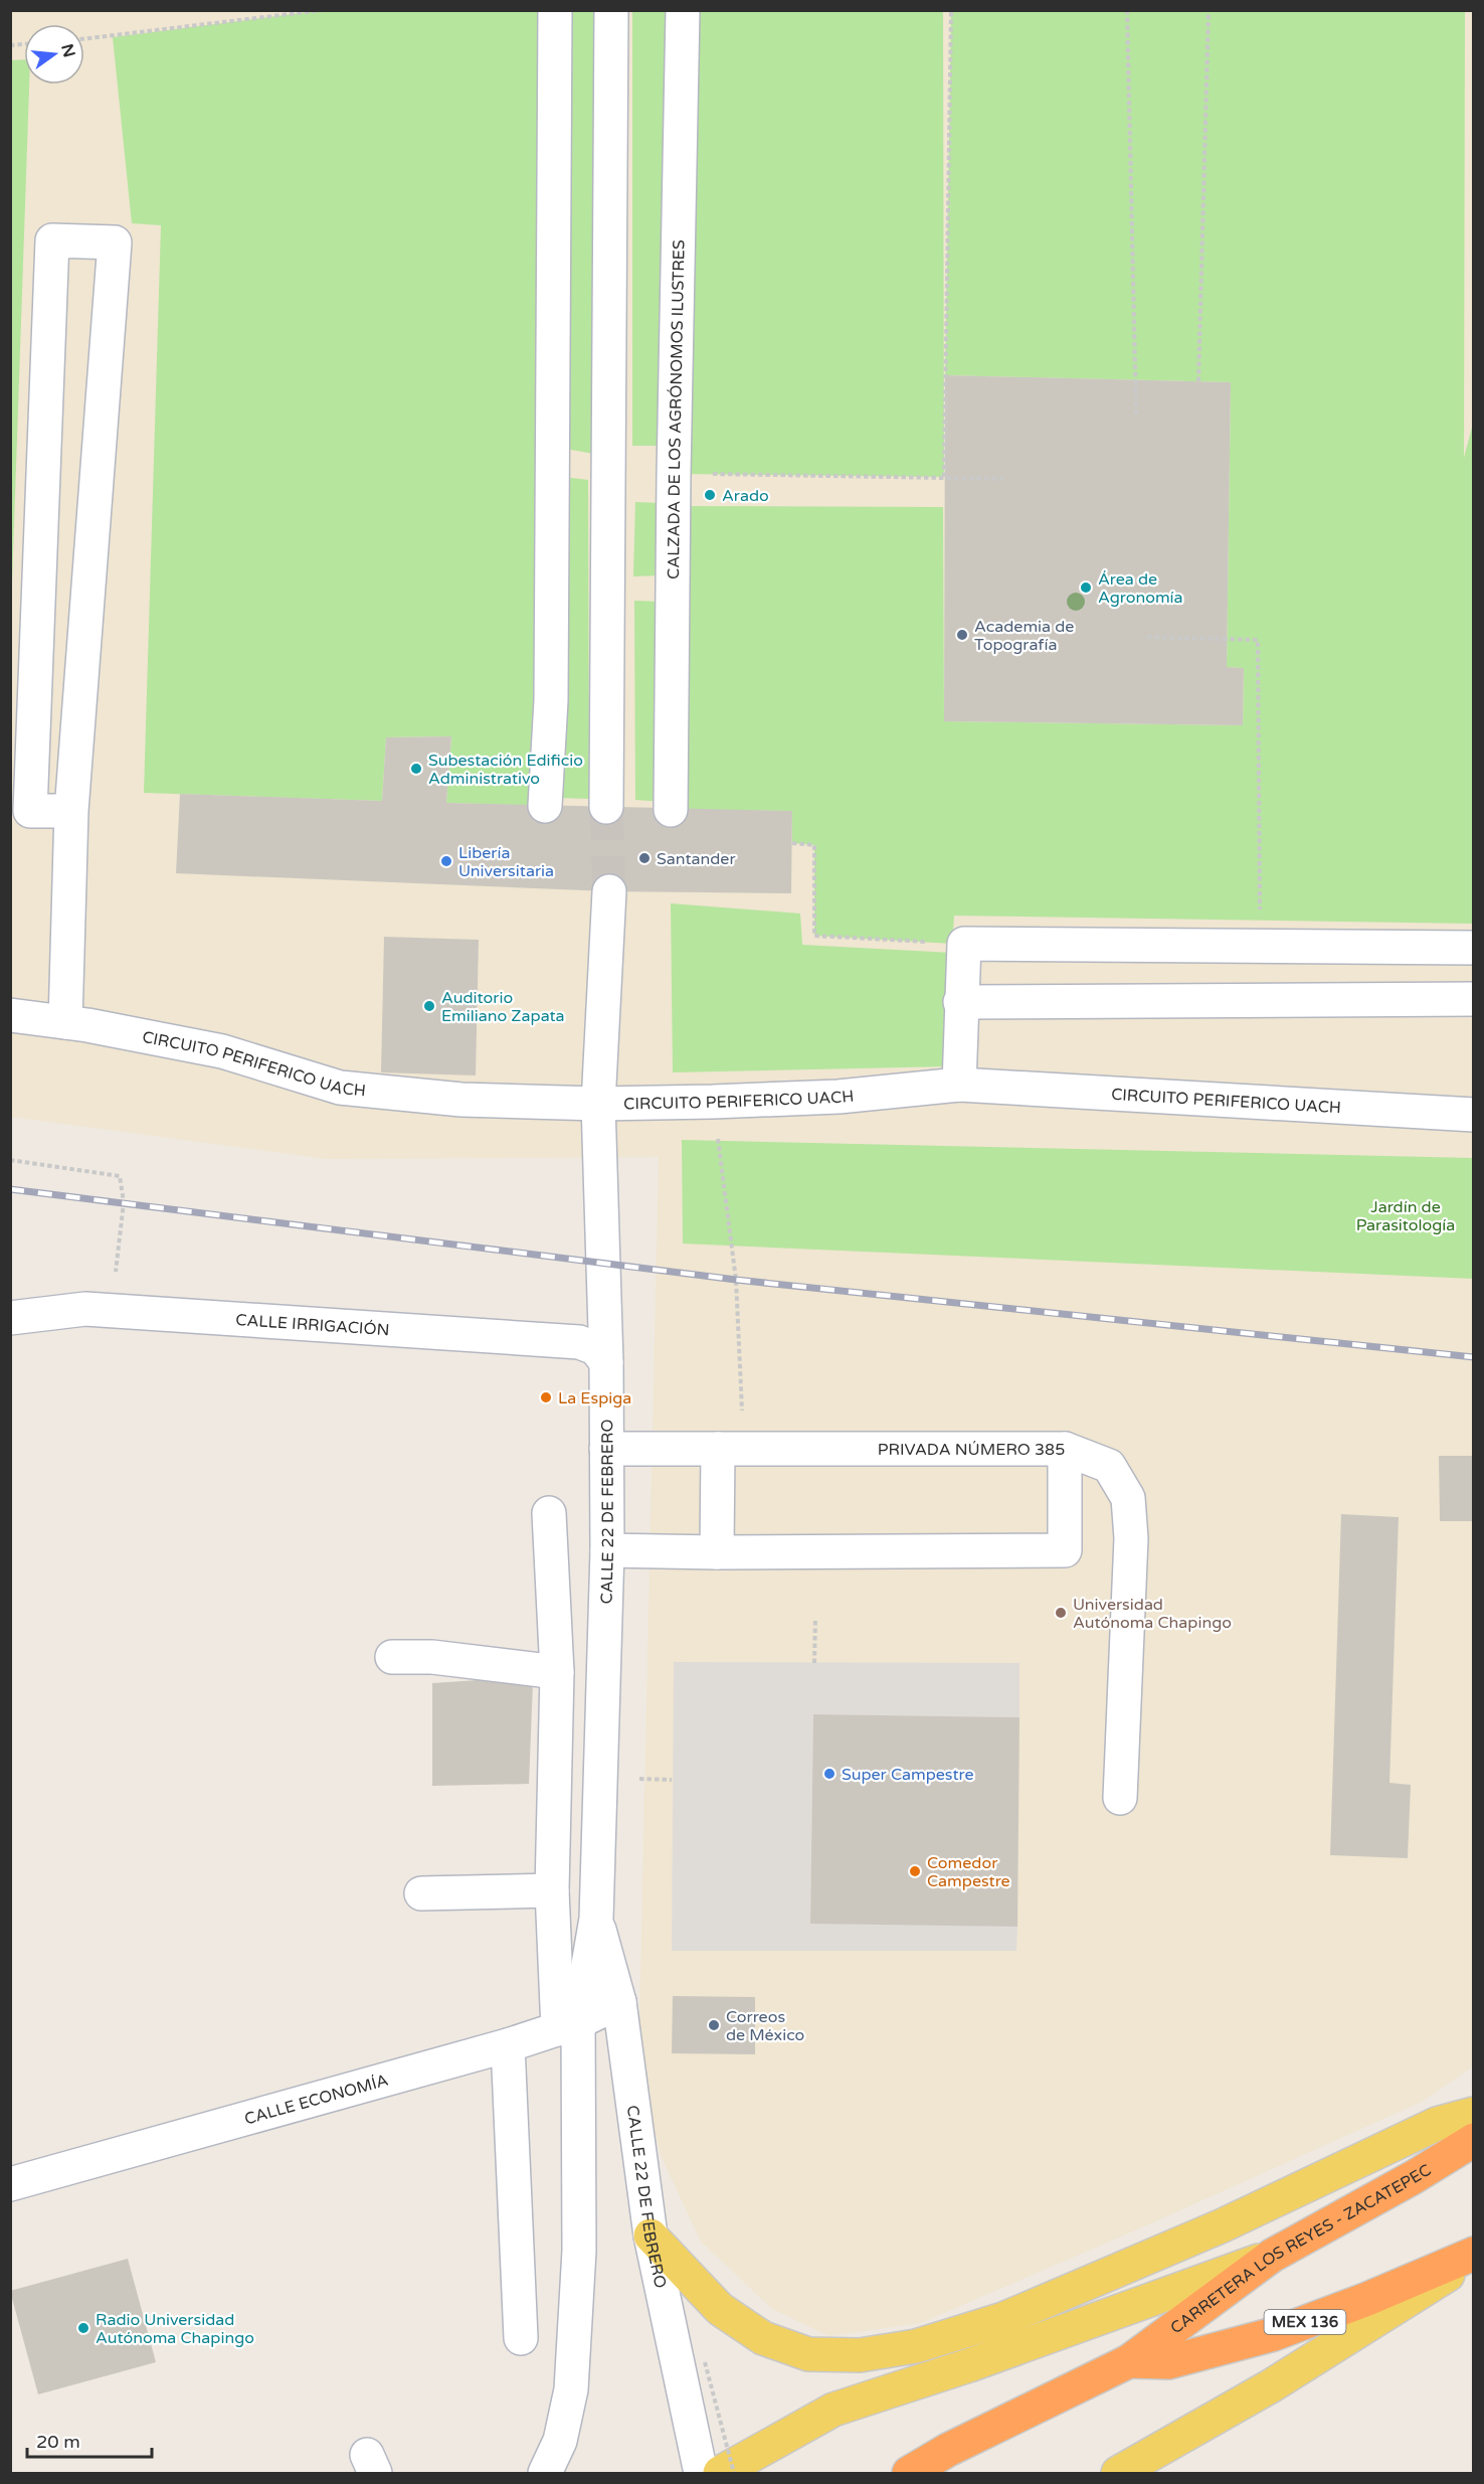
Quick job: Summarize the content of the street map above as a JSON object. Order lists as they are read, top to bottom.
{
  "streets": {
    "highway": ["CARRETERA LOS REYES - ZACATEPEC", "MEX 136"],
    "street": [
      "CALZADA DE LOS AGRÓNOMOS ILUSTRES",
      "CIRCUITO PERIFERICO UACH",
      "CALLE IRRIGACIÓN",
      "PRIVADA NÚMERO 385",
      "CALLE 22 DE FEBRERO",
      "CALLE ECONOMÍA"
    ]
  },
  "crossings": [
    ["CIRCUITO PERIFERICO UACH", "CALLE 22 DE FEBRERO"],
    ["CALLE IRRIGACIÓN", "CALLE 22 DE FEBRERO"],
    ["PRIVADA NÚMERO 385", "CALLE 22 DE FEBRERO"],
    ["CALLE 22 DE FEBRERO", "CALLE ECONOMÍA"]
  ],
  "parks": ["Jardín de Parasitología"],
  "places": [
    "Arado",
    "Área de Agronomía",
    "Academia de Topografía",
    "Subestación Edificio Administrativo",
    "Santander",
    "Libería Universitaria",
    "Auditorio Emiliano Zapata",
    "La Espiga",
    "Universidad Autónoma Chapingo",
    "Super Campestre",
    "Comedor Campestre",
    "Correos de México",
    "Radio Universidad Autónoma Chapingo"
  ],
  "scale_bar": "20 m",
  "north": "right"
}
